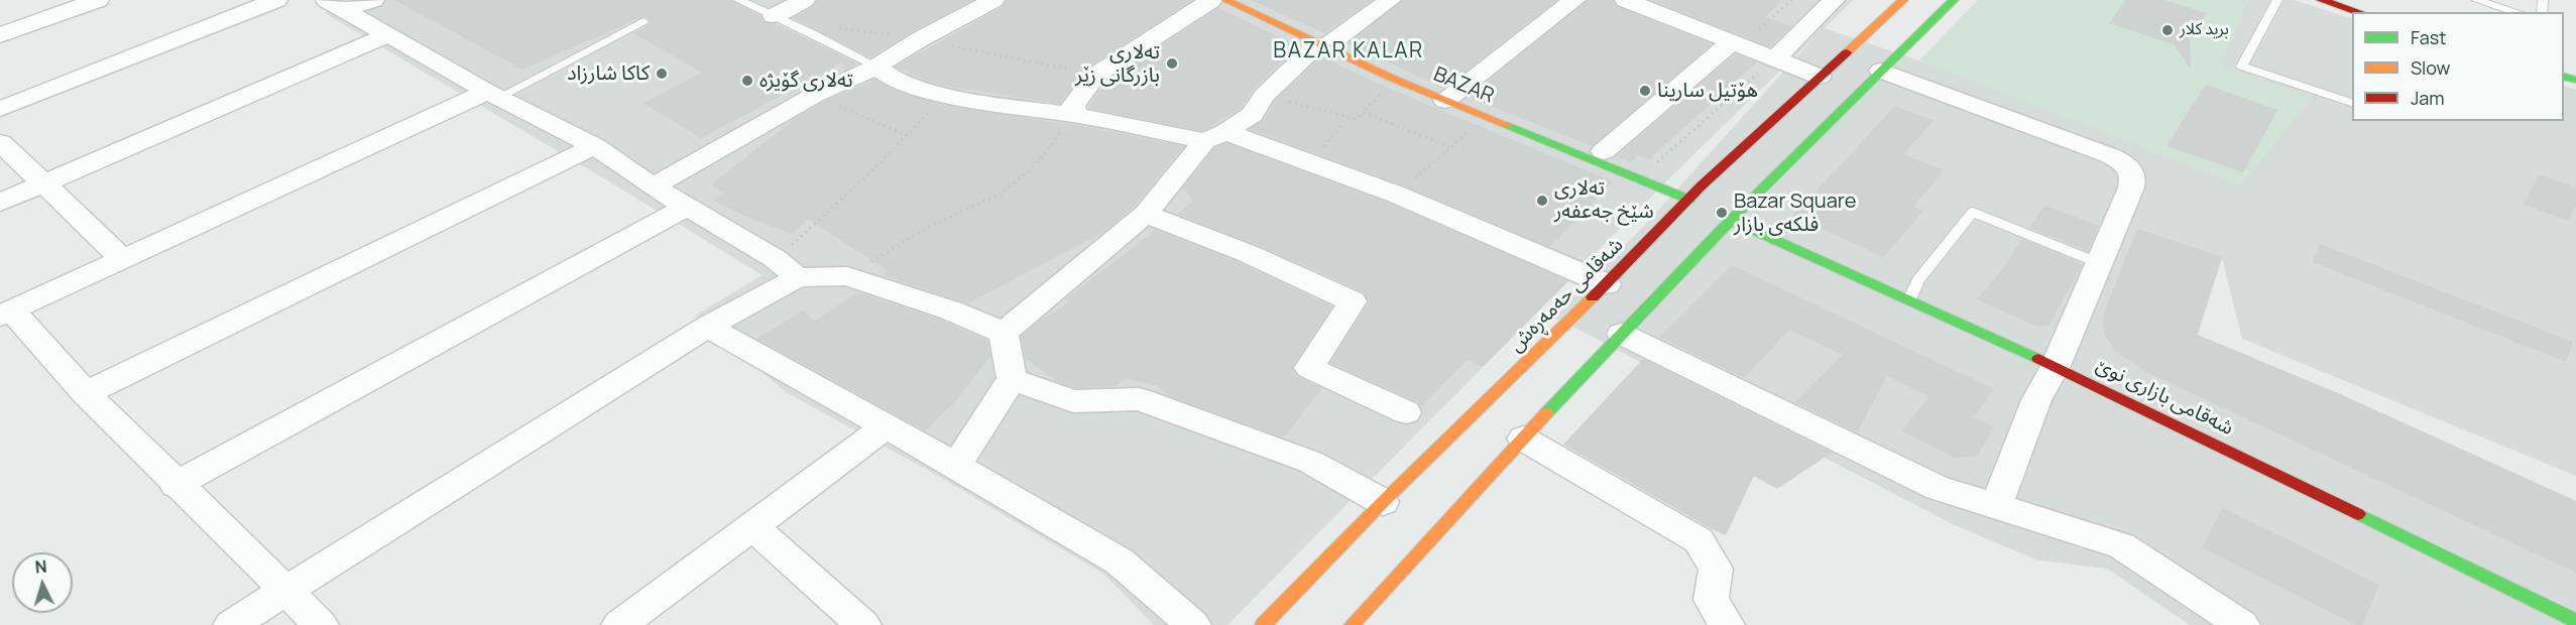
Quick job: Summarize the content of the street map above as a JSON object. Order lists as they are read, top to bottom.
{
  "streets": {
    "main road": ["BAZAR", "شەقامی حەمەڕەش", "شەقامی بازاری نوێ"]
  },
  "crossings": [
    ["BAZAR", "شەقامی حەمەڕەش"]
  ],
  "districts": ["BAZAR KALAR"],
  "places": [
    "بريد كلار",
    "تەلاری بازرگانی زێر",
    "كاكا شارزاد",
    "تەلاری گۆیژە",
    "هۆتیل سارینا",
    "تەلاری شێخ جەعفەر",
    "Bazar Square فلکەی بازار"
  ],
  "legend": ["Fast", "Slow", "Jam"],
  "north": "top"
}
